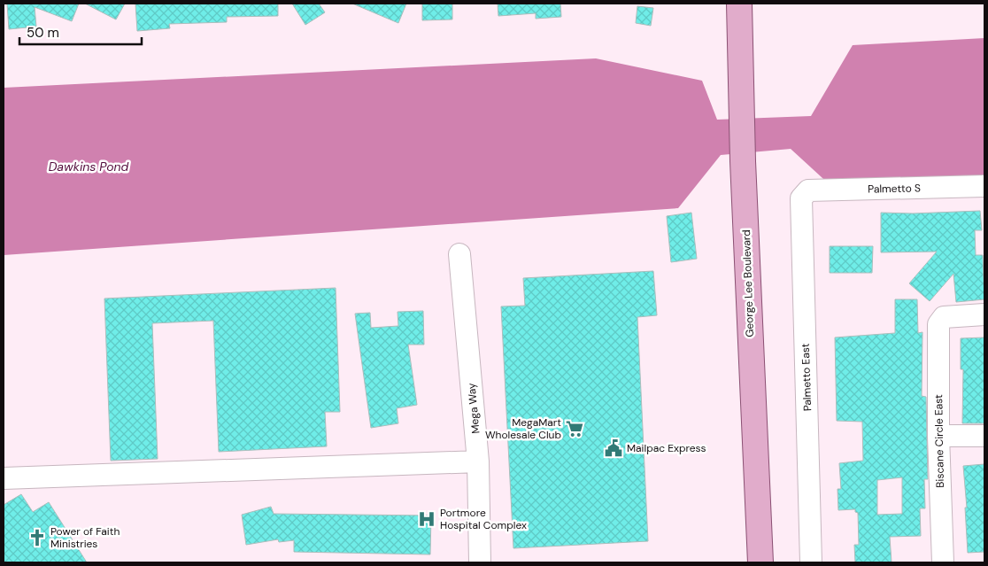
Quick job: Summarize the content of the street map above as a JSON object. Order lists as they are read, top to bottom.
{
  "streets": {
    "main road": ["George Lee Boulevard"],
    "street": [
      "Palmetto S",
      "Palmetto East",
      "Mega Way",
      "Biscane Circle East"
    ]
  },
  "crossings": [
    ["Palmetto S", "Palmetto East"]
  ],
  "water": ["Dawkins Pond"],
  "places": {
    "supermarket": ["MegaMart Wholesale Club"],
    "public building": ["Mailpac Express"],
    "hospital": ["Portmore Hospital Complex"],
    "church": ["Power of Faith Ministries"]
  },
  "scale_bar": "50 m"
}
